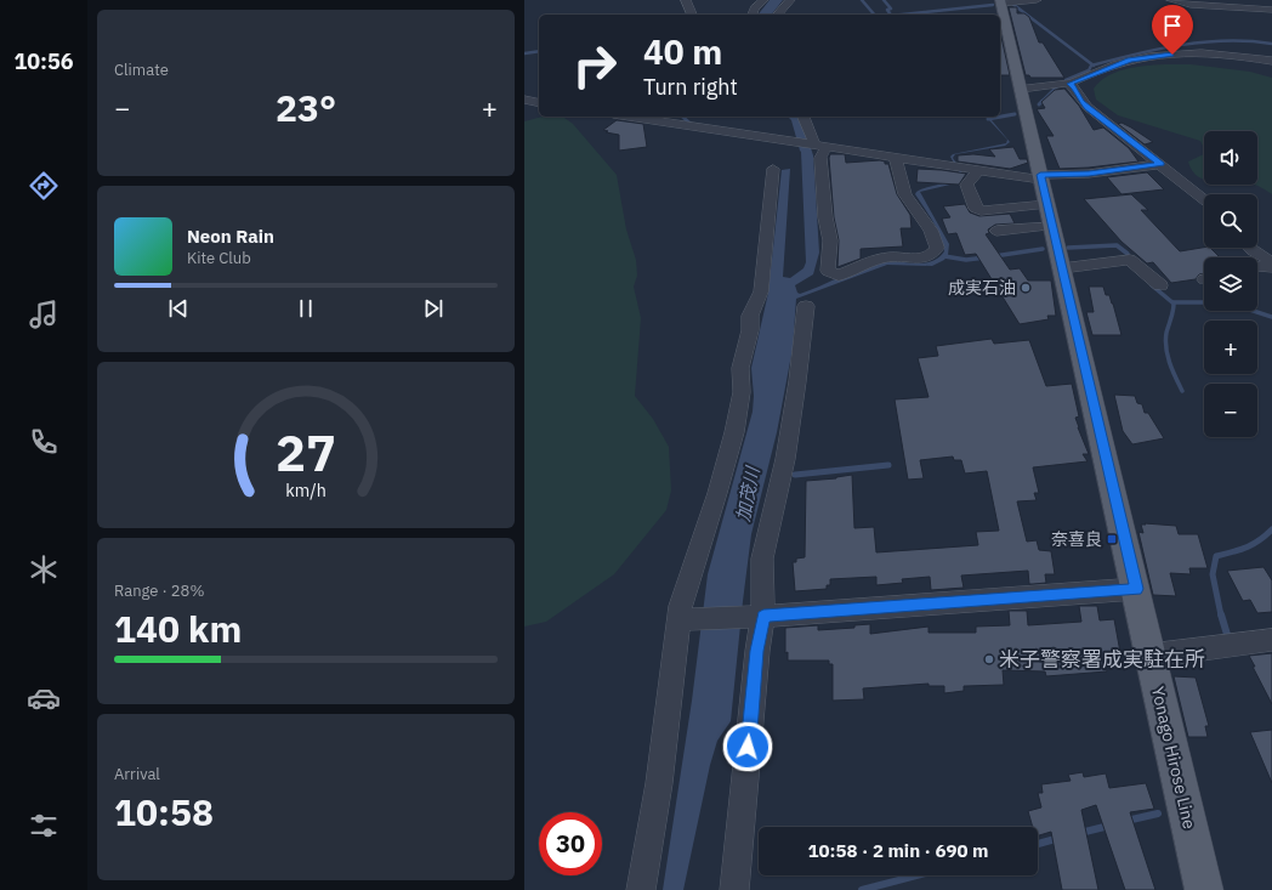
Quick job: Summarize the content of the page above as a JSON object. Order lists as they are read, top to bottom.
{
  "streets": {
    "main road": ["Yonago Hirose Line"]
  },
  "water": ["加茂川"],
  "places": {
    "other": ["成実石油", "米子警察署成実駐在所"],
    "transit": ["奈喜良"]
  },
  "page": {
    "tabs": "10:56",
    "tile": [
      "Climate",
      ["Range · 28%", "140 km"],
      ["Arrival", "10:58"]
    ],
    "turn": ["40 m", "Turn right"],
    "heat": ["−", "23°", "+"],
    "map_buttons": ["+", "−"],
    "song": ["Neon Rain", "Kite Club"],
    "limit": "30",
    "trip": "10:58 · 2 min · 690 m",
    "gauge": ["27", "km/h"]
  }
}
